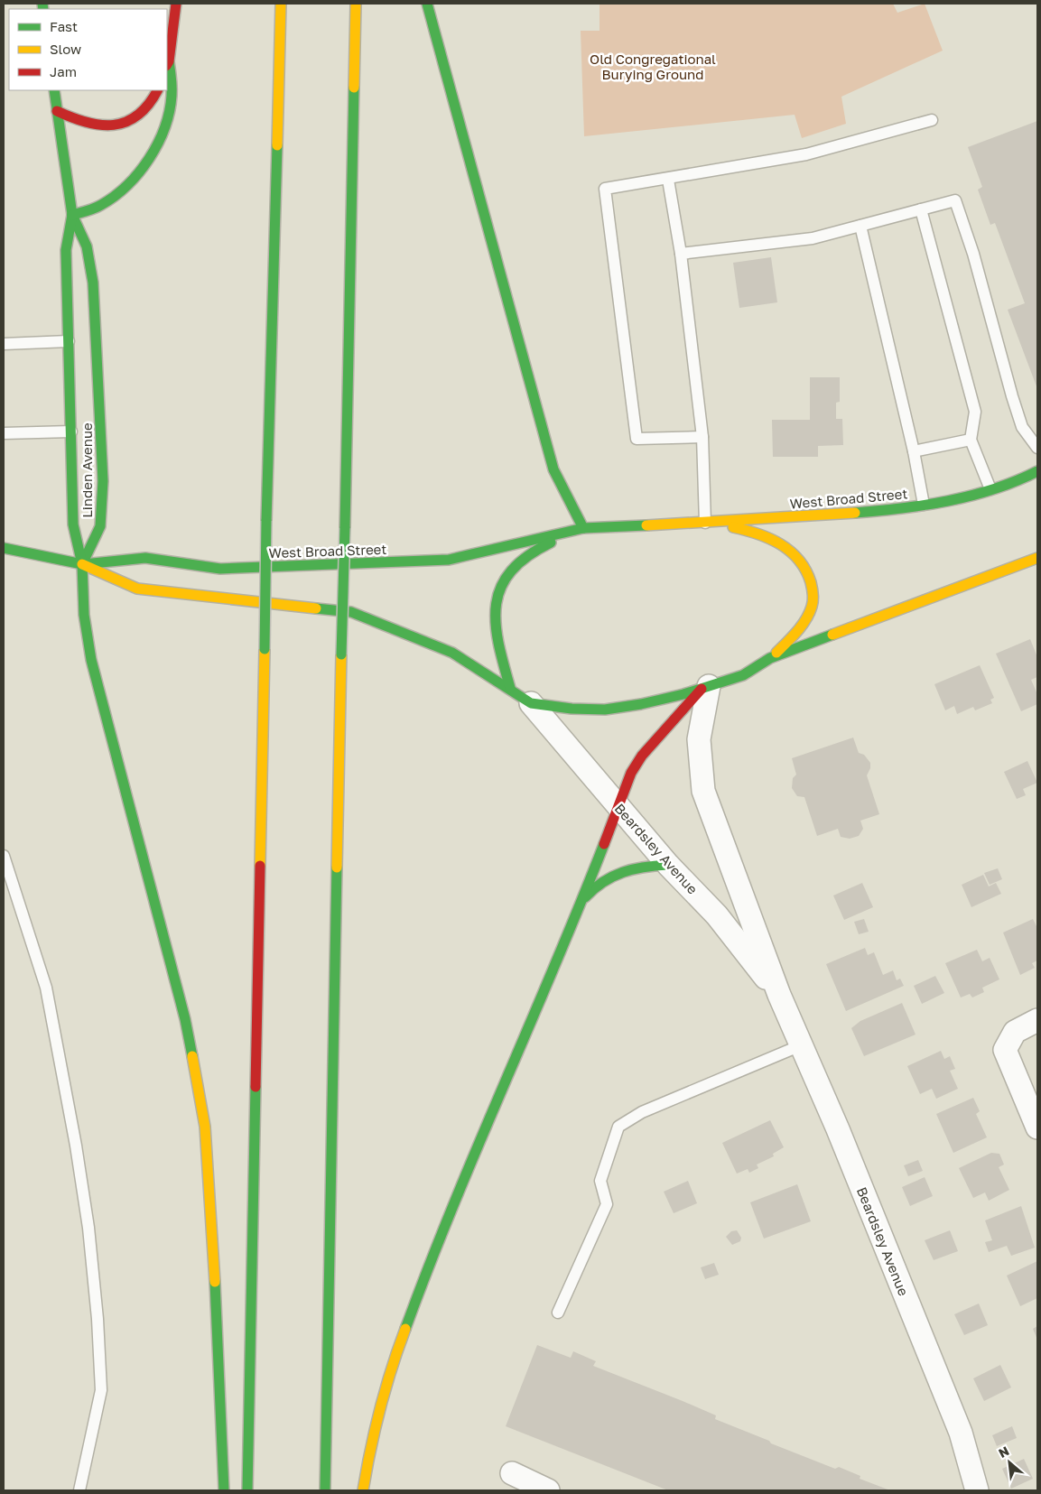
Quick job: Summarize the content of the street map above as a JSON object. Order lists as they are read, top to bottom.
{
  "streets": {
    "main road": ["Linden Avenue", "West Broad Street"],
    "street": ["Beardsley Avenue"]
  },
  "crossings": [
    ["Linden Avenue", "West Broad Street"],
    ["West Broad Street", "Beardsley Avenue"]
  ],
  "parks": ["Old Congregational Burying Ground"],
  "legend": ["Fast", "Slow", "Jam"],
  "north": "top left"
}
